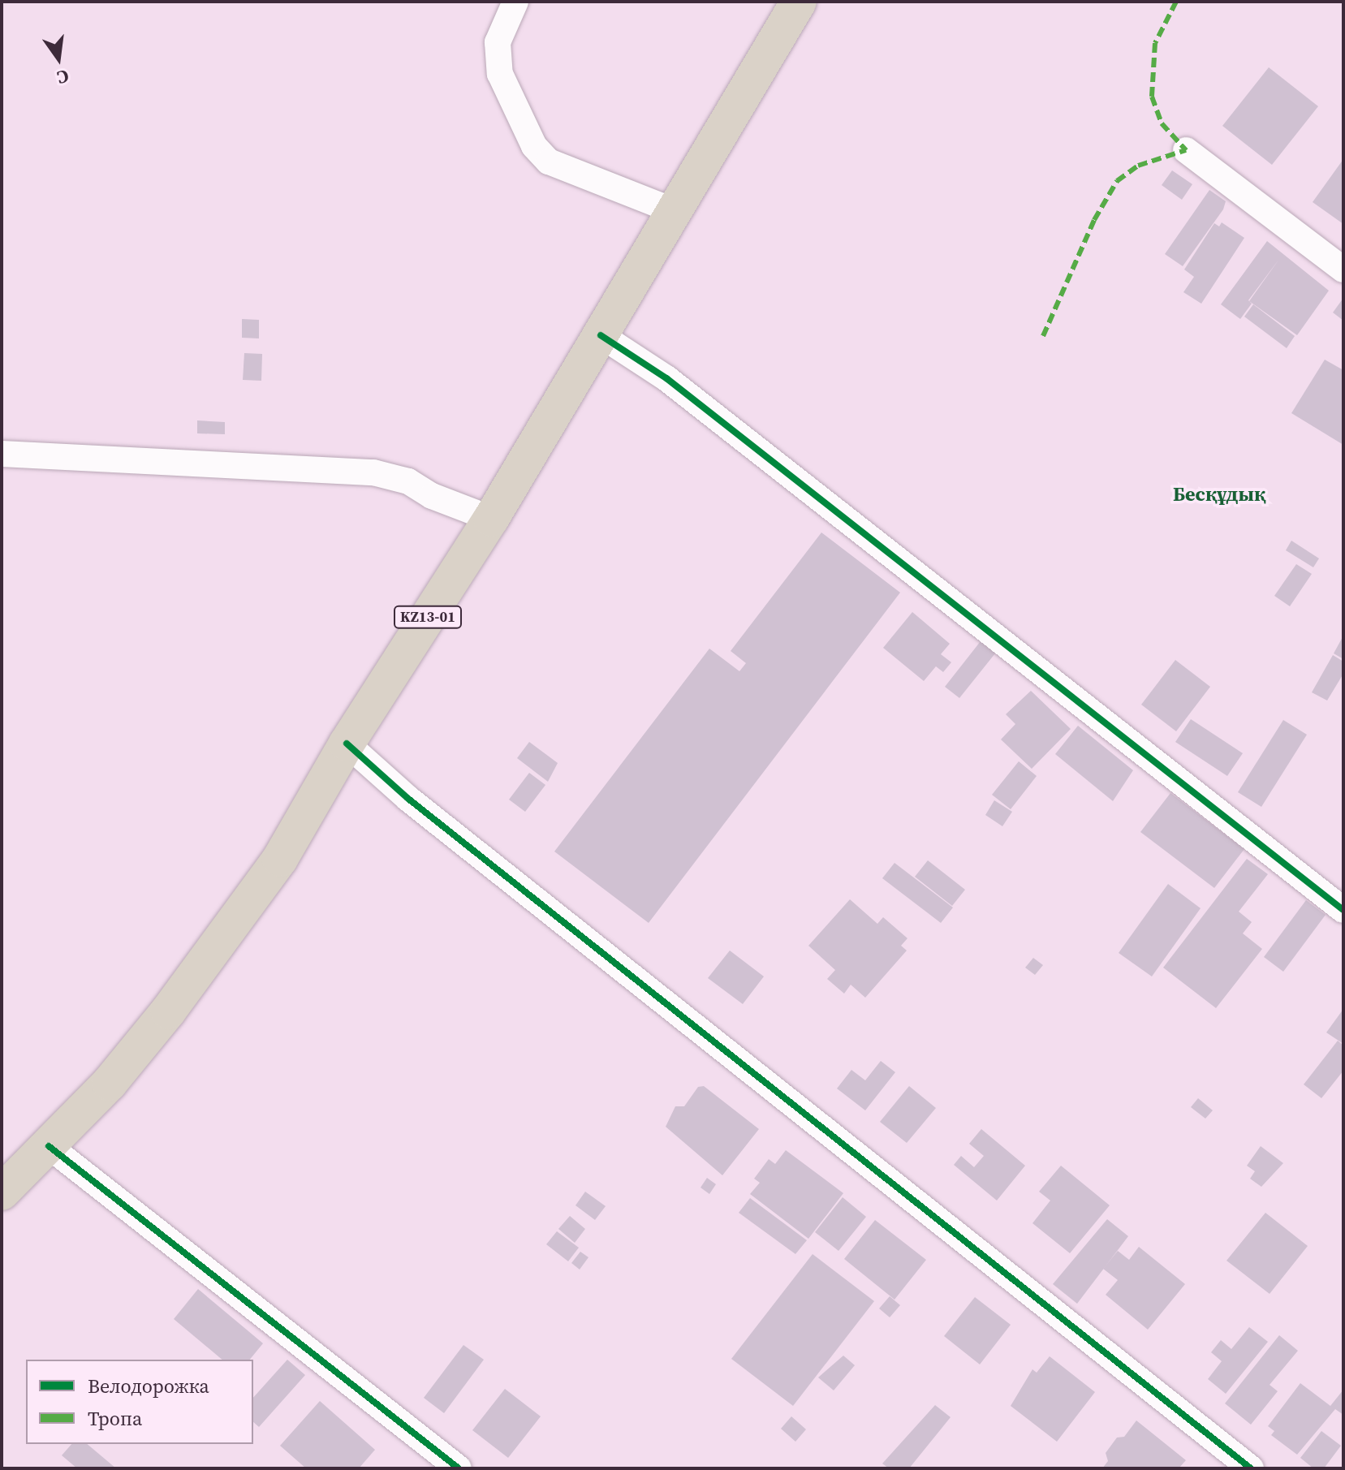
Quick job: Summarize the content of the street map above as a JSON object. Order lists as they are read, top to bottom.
{
  "streets": {
    "highway": ["KZ13-01"]
  },
  "districts": ["Бесқұдық"],
  "legend": ["Велодорожка", "Тропа"],
  "north": "bottom"
}
